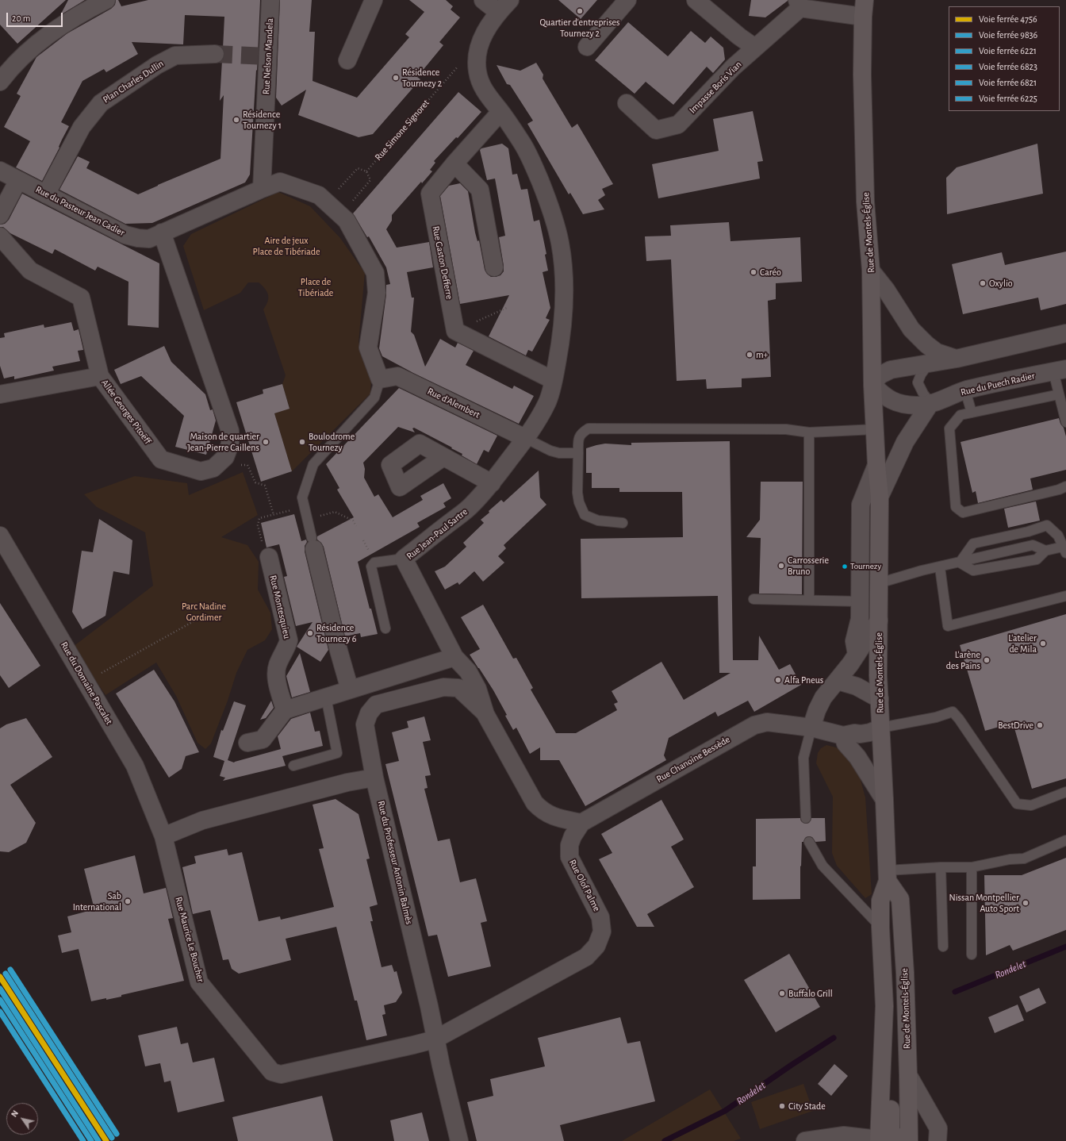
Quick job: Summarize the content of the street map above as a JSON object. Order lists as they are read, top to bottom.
{
  "streets": {
    "main road": ["Rue de Montels-Église"],
    "street": [
      "Rue Nelson Mandela",
      "Plan Charles Dullin",
      "Impasse Boris Vian",
      "Rue du Pasteur Jean Cadier",
      "Rue Gaston Defferre",
      "Rue du Puech Radier",
      "Rue d'Alembert",
      "Allée Georges Pitoëff",
      "Rue Jean-Paul Sartre",
      "Rue Montesquieu",
      "Rue du Domaine Pascalet",
      "Rue Chanoine Bessède",
      "Rue du Professeur Antonin Balmès",
      "Rue Olof Palme",
      "Rue Maurice Le Boucher"
    ],
    "path": ["Rue Simone Signoret"]
  },
  "crossings": [
    ["Plan Charles Dullin", "Rue du Pasteur Jean Cadier"],
    ["Rue de Montels-Église", "Rue du Puech Radier"],
    ["Rue de Montels-Église", "Rue Chanoine Bessède"],
    ["Rue Gaston Defferre", "Rue Jean-Paul Sartre"],
    ["Rue d'Alembert", "Rue Jean-Paul Sartre"],
    ["Rue du Domaine Pascalet", "Rue Maurice Le Boucher"],
    ["Rue Chanoine Bessède", "Rue Olof Palme"],
    ["Rue du Professeur Antonin Balmès", "Rue Olof Palme"],
    ["Rue du Professeur Antonin Balmès", "Rue Maurice Le Boucher"],
    ["Rue Olof Palme", "Rue Maurice Le Boucher"]
  ],
  "water": ["Rondelet"],
  "parks": ["Aire de jeux Place de Tibériade", "Place de Tibériade", "Parc Nadine Gordimer"],
  "places": [
    "Quartier d'entreprises Tournezy 2",
    "Résidence Tournezy 2",
    "Résidence Tournezy 1",
    "Caréo",
    "Oxylio",
    "m+",
    "Maison de quartier Jean-Pierre Caillens",
    "Boulodrome Tournezy",
    "Carrosserie Bruno",
    "Tournezy",
    "Résidence Tournezy 6",
    "L'atelier de Mila",
    "L'arène des Pains",
    "Alfa Pneus",
    "BestDrive",
    "Sab International",
    "Nissan Montpellier Auto Sport",
    "Buffalo Grill",
    "City Stade"
  ],
  "lines": [
    "rail line 6821",
    "rail line 6221",
    "rail line 4756",
    "rail line 9836",
    "rail line 6823",
    "rail line 6225"
  ],
  "legend": [
    "Voie ferrée 4756",
    "Voie ferrée 9836",
    "Voie ferrée 6221",
    "Voie ferrée 6823",
    "Voie ferrée 6821",
    "Voie ferrée 6225"
  ],
  "scale_bar": "20 m",
  "north": "top left"
}
